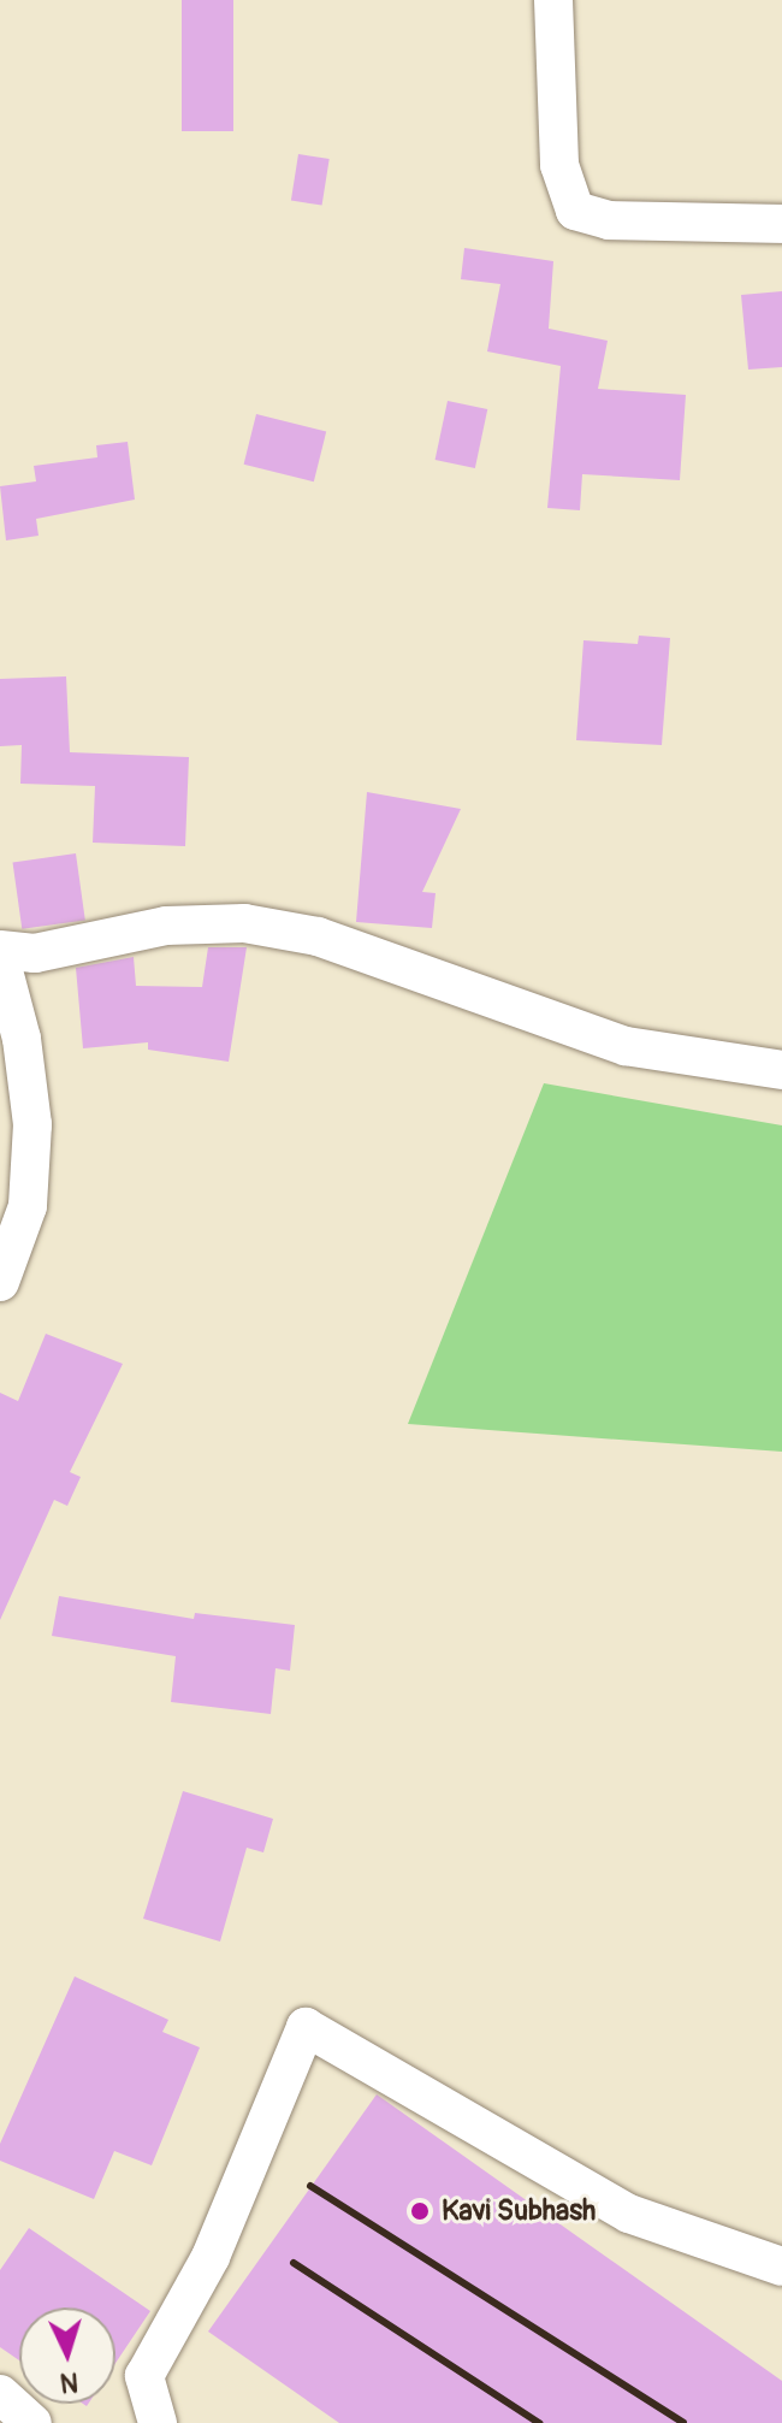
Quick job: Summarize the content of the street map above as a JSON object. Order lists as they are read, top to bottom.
{
  "places": ["Kavi Subhash"],
  "north": "bottom"
}
